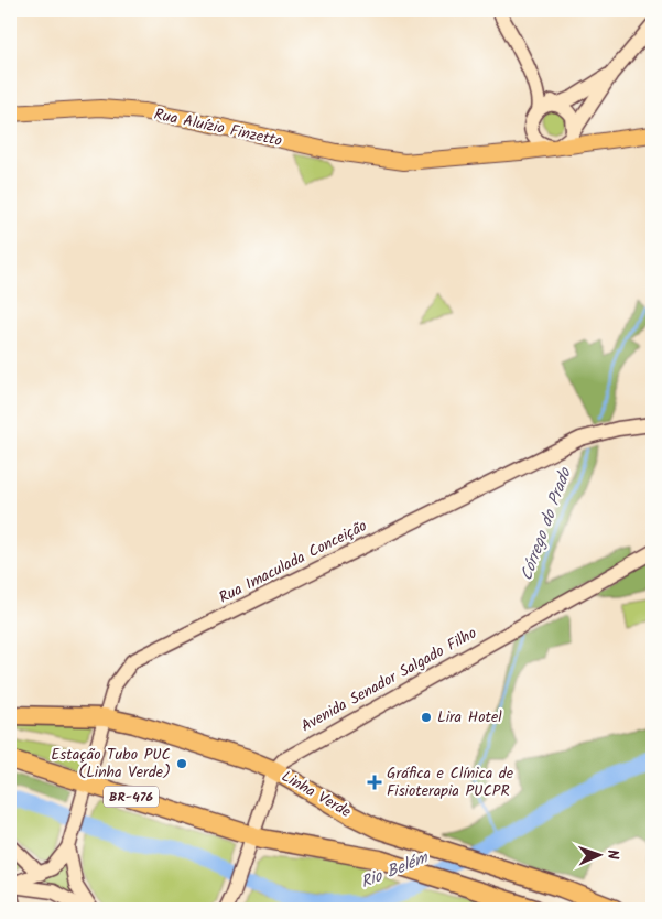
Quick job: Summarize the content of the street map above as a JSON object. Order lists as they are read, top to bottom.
{
  "streets": {
    "highway": ["Linha Verde", "BR-476"],
    "main road": ["Rua Aluízio Finzetto", "Rua Imaculada Conceição", "Avenida Senador Salgado Filho"]
  },
  "crossings": [
    ["Rua Imaculada Conceição", "Linha Verde"],
    ["Rua Imaculada Conceição", "BR-476"],
    ["Avenida Senador Salgado Filho", "Linha Verde"]
  ],
  "water": ["Córrego do Prado", "Rio Belém"],
  "places": {
    "other": ["Lira Hotel", "Estação Tubo PUC (Linha Verde)"],
    "health": ["Gráfica e Clínica de Fisioterapia PUCPR"]
  },
  "north": "right"
}
